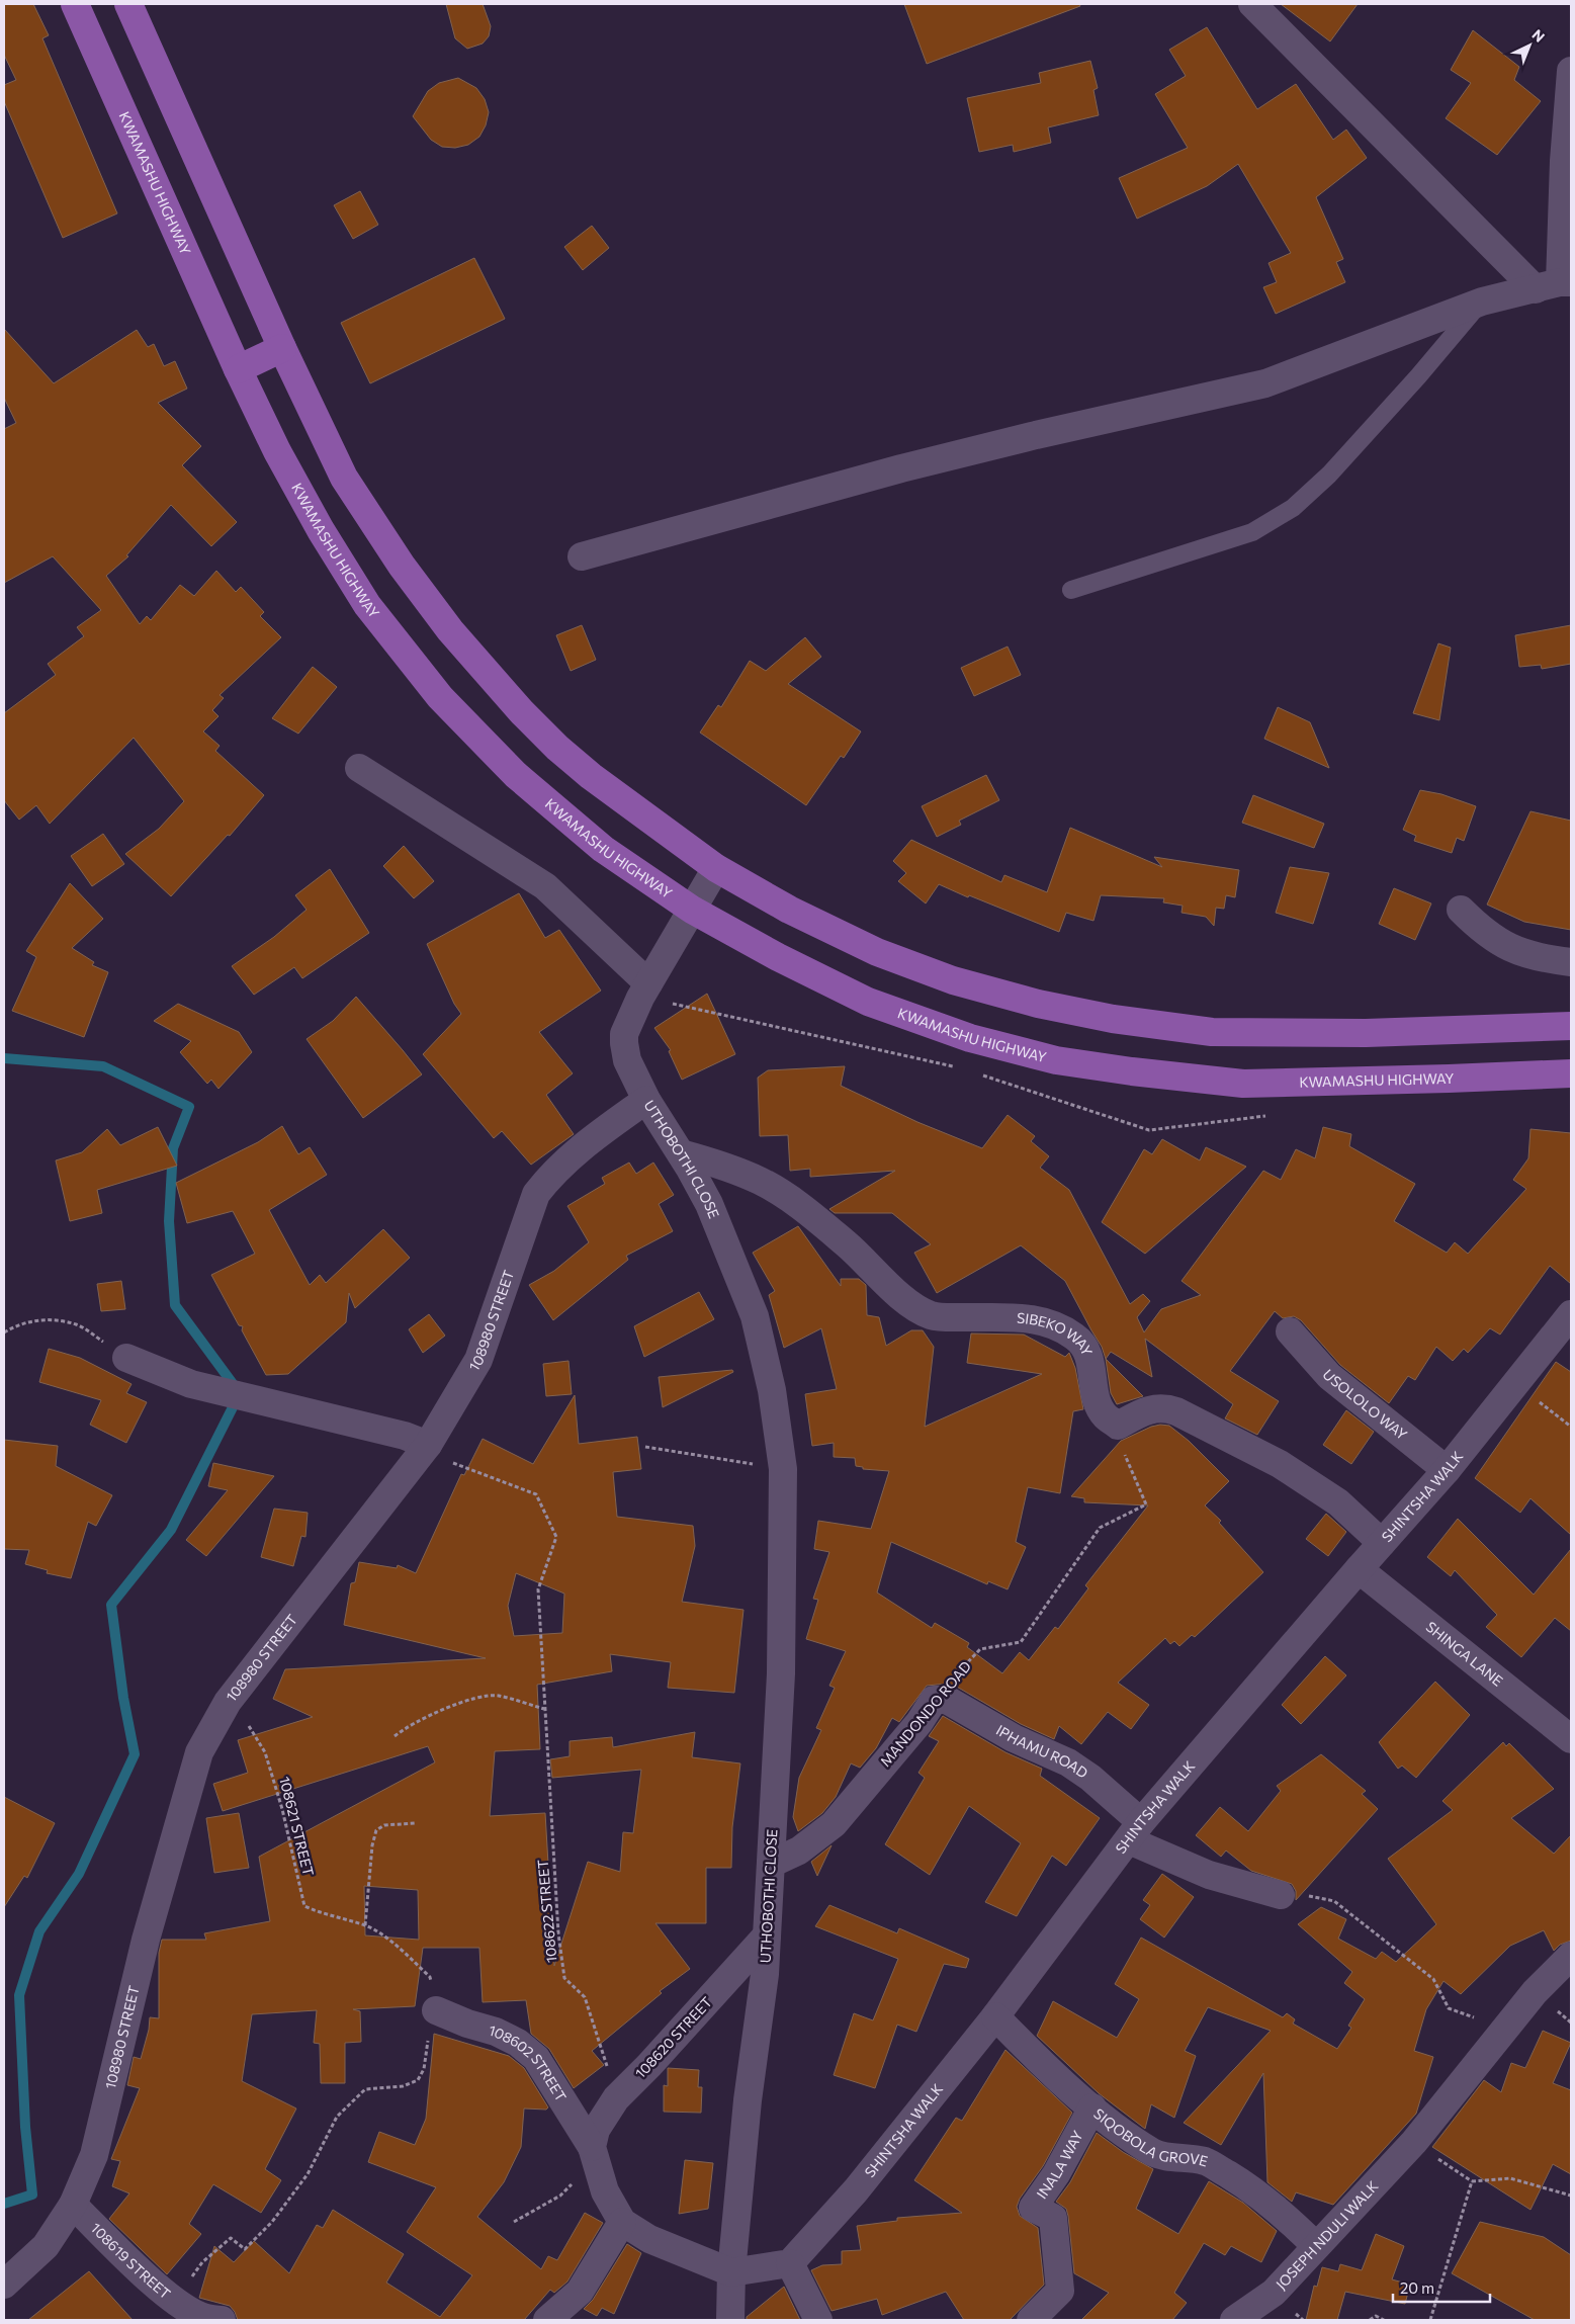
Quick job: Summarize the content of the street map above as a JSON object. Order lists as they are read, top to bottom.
{
  "streets": {
    "main road": ["KWAMASHU HIGHWAY"],
    "street": [
      "UTHOBOTHI CLOSE",
      "108980 STREET",
      "SIBEKO WAY",
      "USOLOLO WAY",
      "SHINTSHA WALK",
      "SHINGA LANE",
      "MANDONDO ROAD",
      "IPHAMU ROAD",
      "108620 STREET",
      "108602 STREET",
      "SIQOBOLA GROVE",
      "INALA WAY",
      "JOSEPH NDULI WALK",
      "108619 STREET"
    ],
    "path": ["108621 STREET", "108622 STREET"]
  },
  "crossings": [
    ["KWAMASHU HIGHWAY", "UTHOBOTHI CLOSE"],
    ["UTHOBOTHI CLOSE", "108980 STREET"],
    ["UTHOBOTHI CLOSE", "SIBEKO WAY"],
    ["UTHOBOTHI CLOSE", "MANDONDO ROAD"],
    ["UTHOBOTHI CLOSE", "108620 STREET"],
    ["108980 STREET", "108621 STREET"],
    ["108980 STREET", "108622 STREET"],
    ["108980 STREET", "108619 STREET"],
    ["SIBEKO WAY", "MANDONDO ROAD"],
    ["USOLOLO WAY", "SHINTSHA WALK"],
    ["SHINTSHA WALK", "SHINGA LANE"],
    ["SHINTSHA WALK", "IPHAMU ROAD"],
    ["SHINTSHA WALK", "SIQOBOLA GROVE"],
    ["MANDONDO ROAD", "IPHAMU ROAD"],
    ["108621 STREET", "108602 STREET"],
    ["108621 STREET", "108619 STREET"],
    ["108622 STREET", "108620 STREET"],
    ["108620 STREET", "108602 STREET"],
    ["SIQOBOLA GROVE", "INALA WAY"],
    ["SIQOBOLA GROVE", "JOSEPH NDULI WALK"]
  ],
  "scale_bar": "20 m",
  "north": "top right"
}
